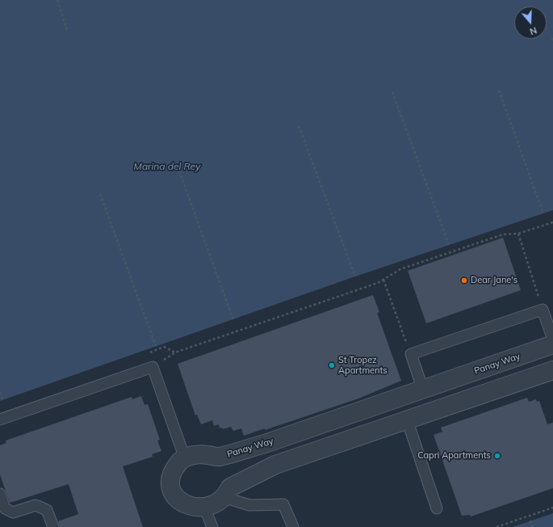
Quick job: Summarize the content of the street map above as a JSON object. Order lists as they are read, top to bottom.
{
  "streets": {
    "street": ["Panay Way"]
  },
  "water": ["Marina del Rey"],
  "places": ["Dear Jane's", "St Tropez Apartments", "Capri Apartments"],
  "north": "bottom"
}
